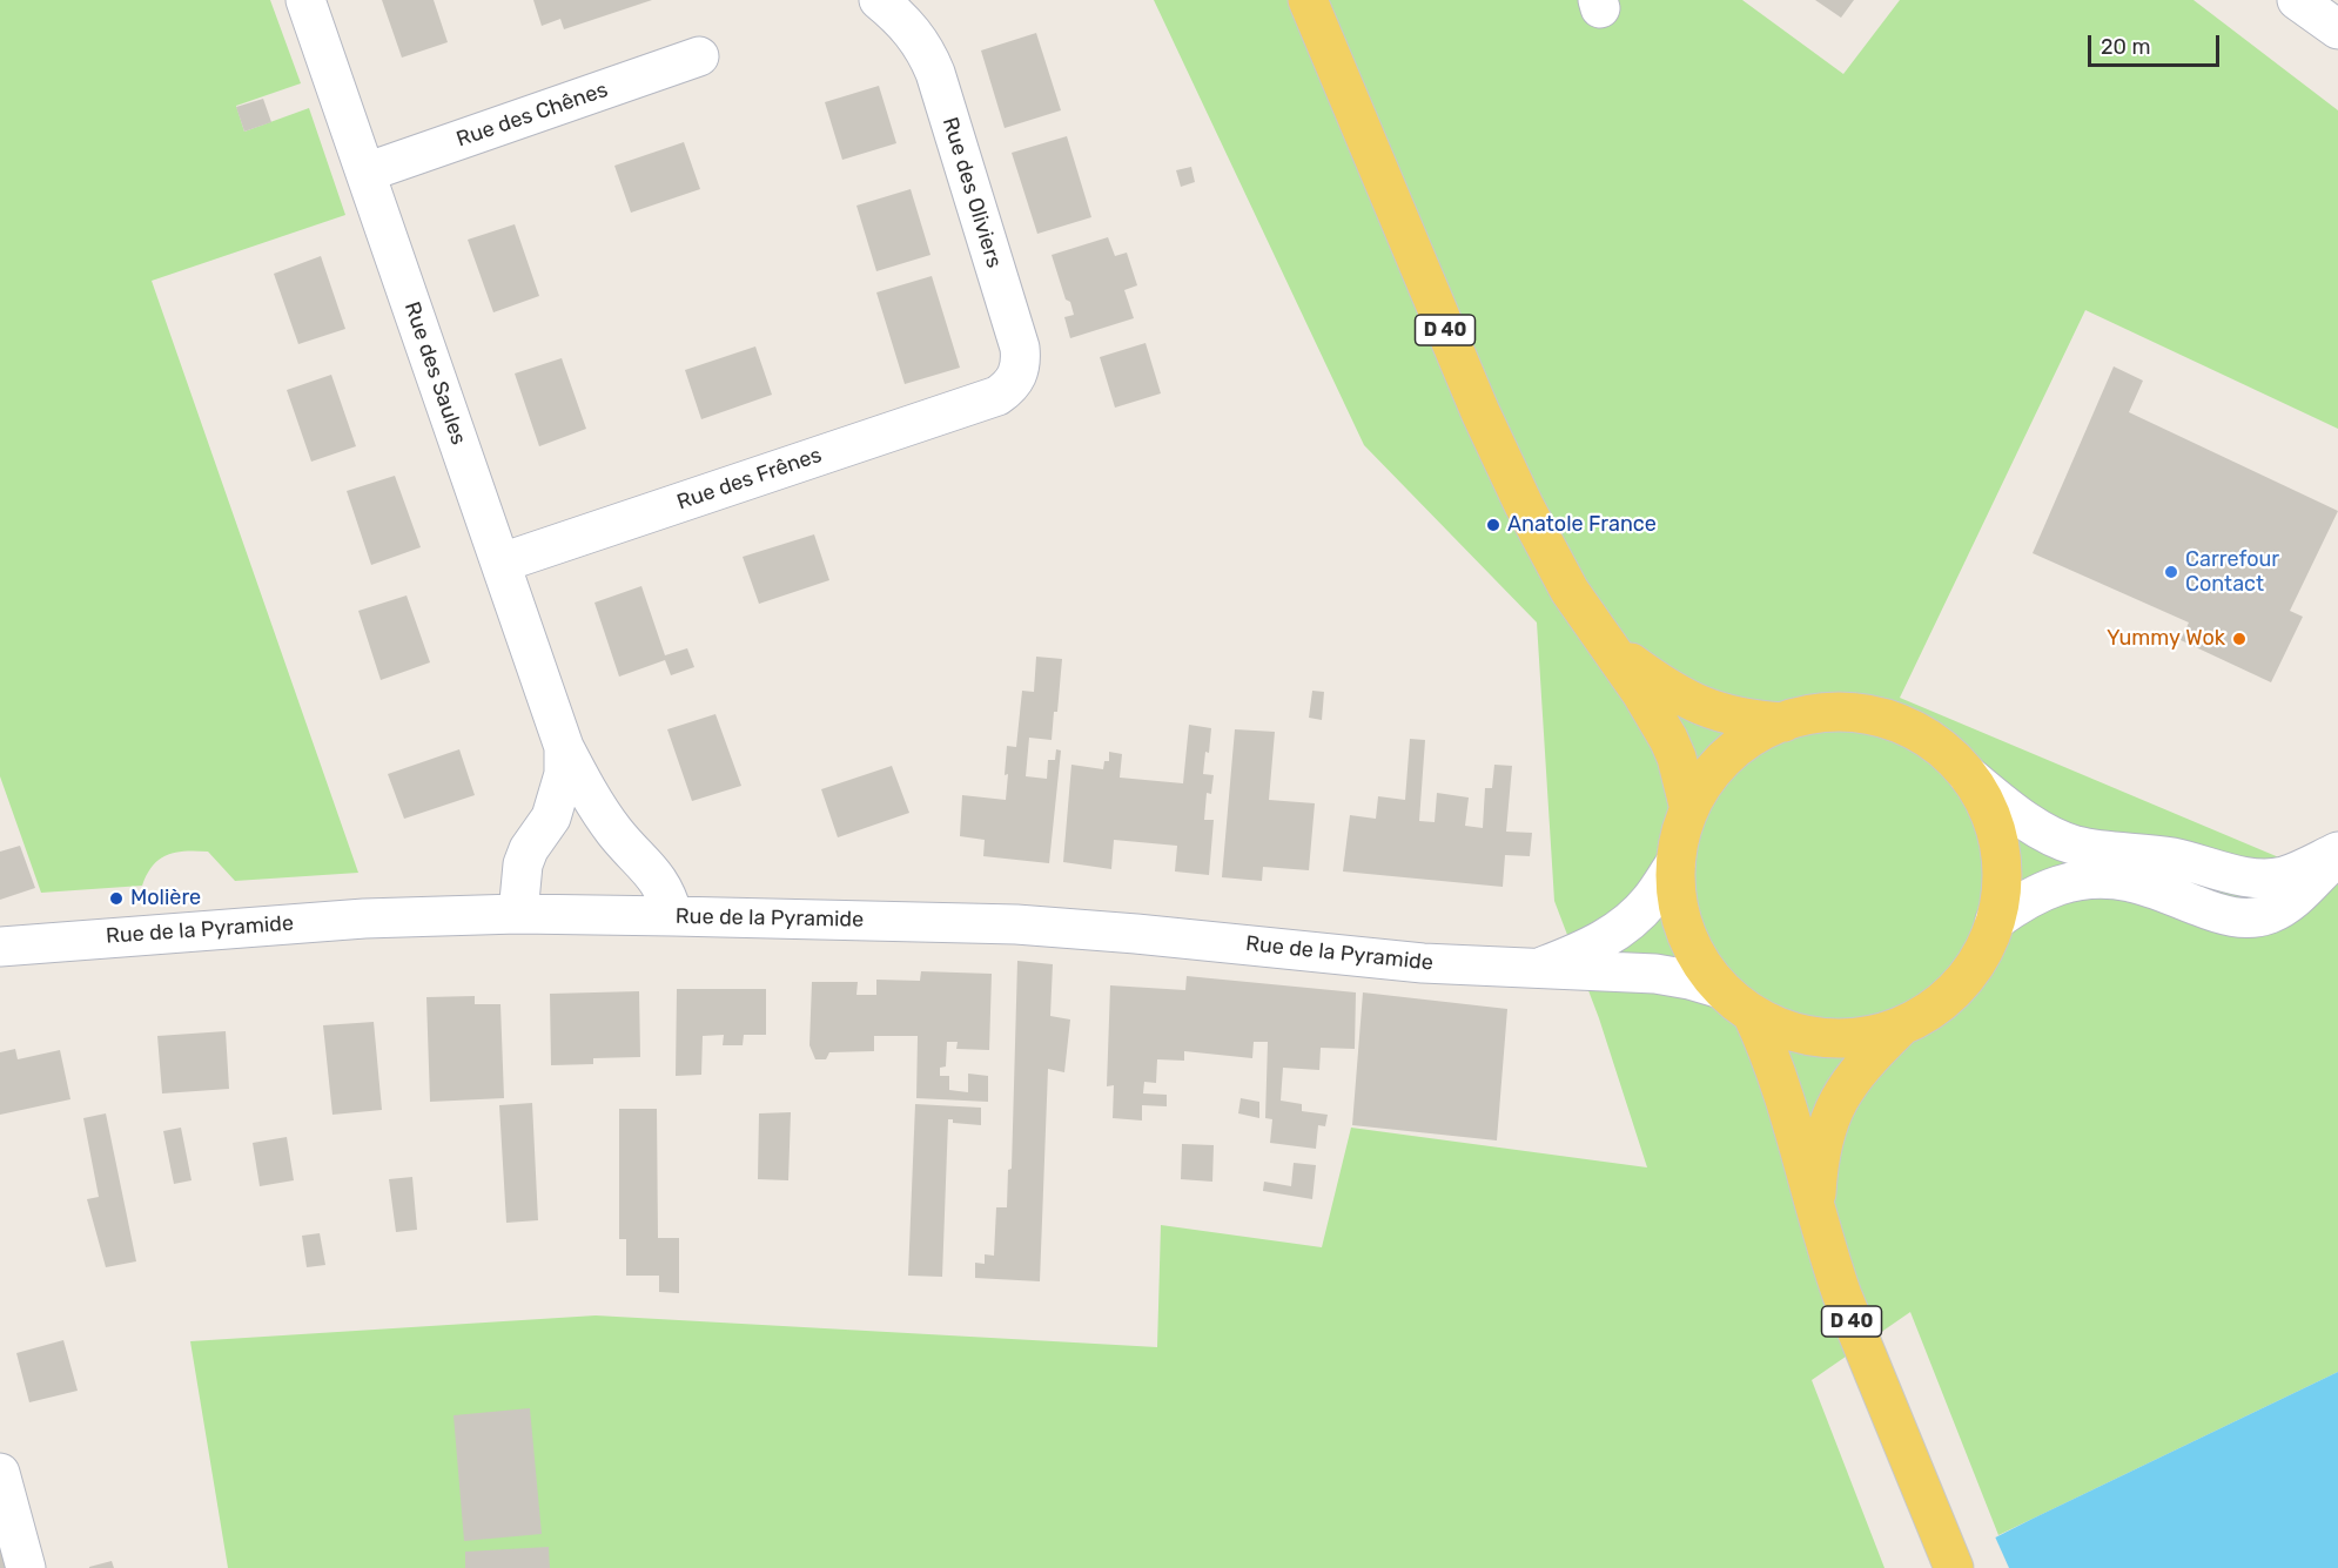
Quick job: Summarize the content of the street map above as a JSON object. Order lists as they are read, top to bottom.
{
  "streets": {
    "main road": ["D 40"],
    "street": [
      "Rue des Chênes",
      "Rue des Oliviers",
      "Rue des Saules",
      "Rue des Frênes",
      "Rue de la Pyramide"
    ]
  },
  "crossings": [
    ["Rue des Chênes", "Rue des Saules"],
    ["Rue des Oliviers", "Rue des Frênes"],
    ["Rue des Saules", "Rue des Frênes"],
    ["Rue des Saules", "Rue de la Pyramide"]
  ],
  "places": [
    "Anatole France",
    "Carrefour Contact",
    "Yummy Wok",
    "Molière"
  ],
  "scale_bar": "20 m"
}
